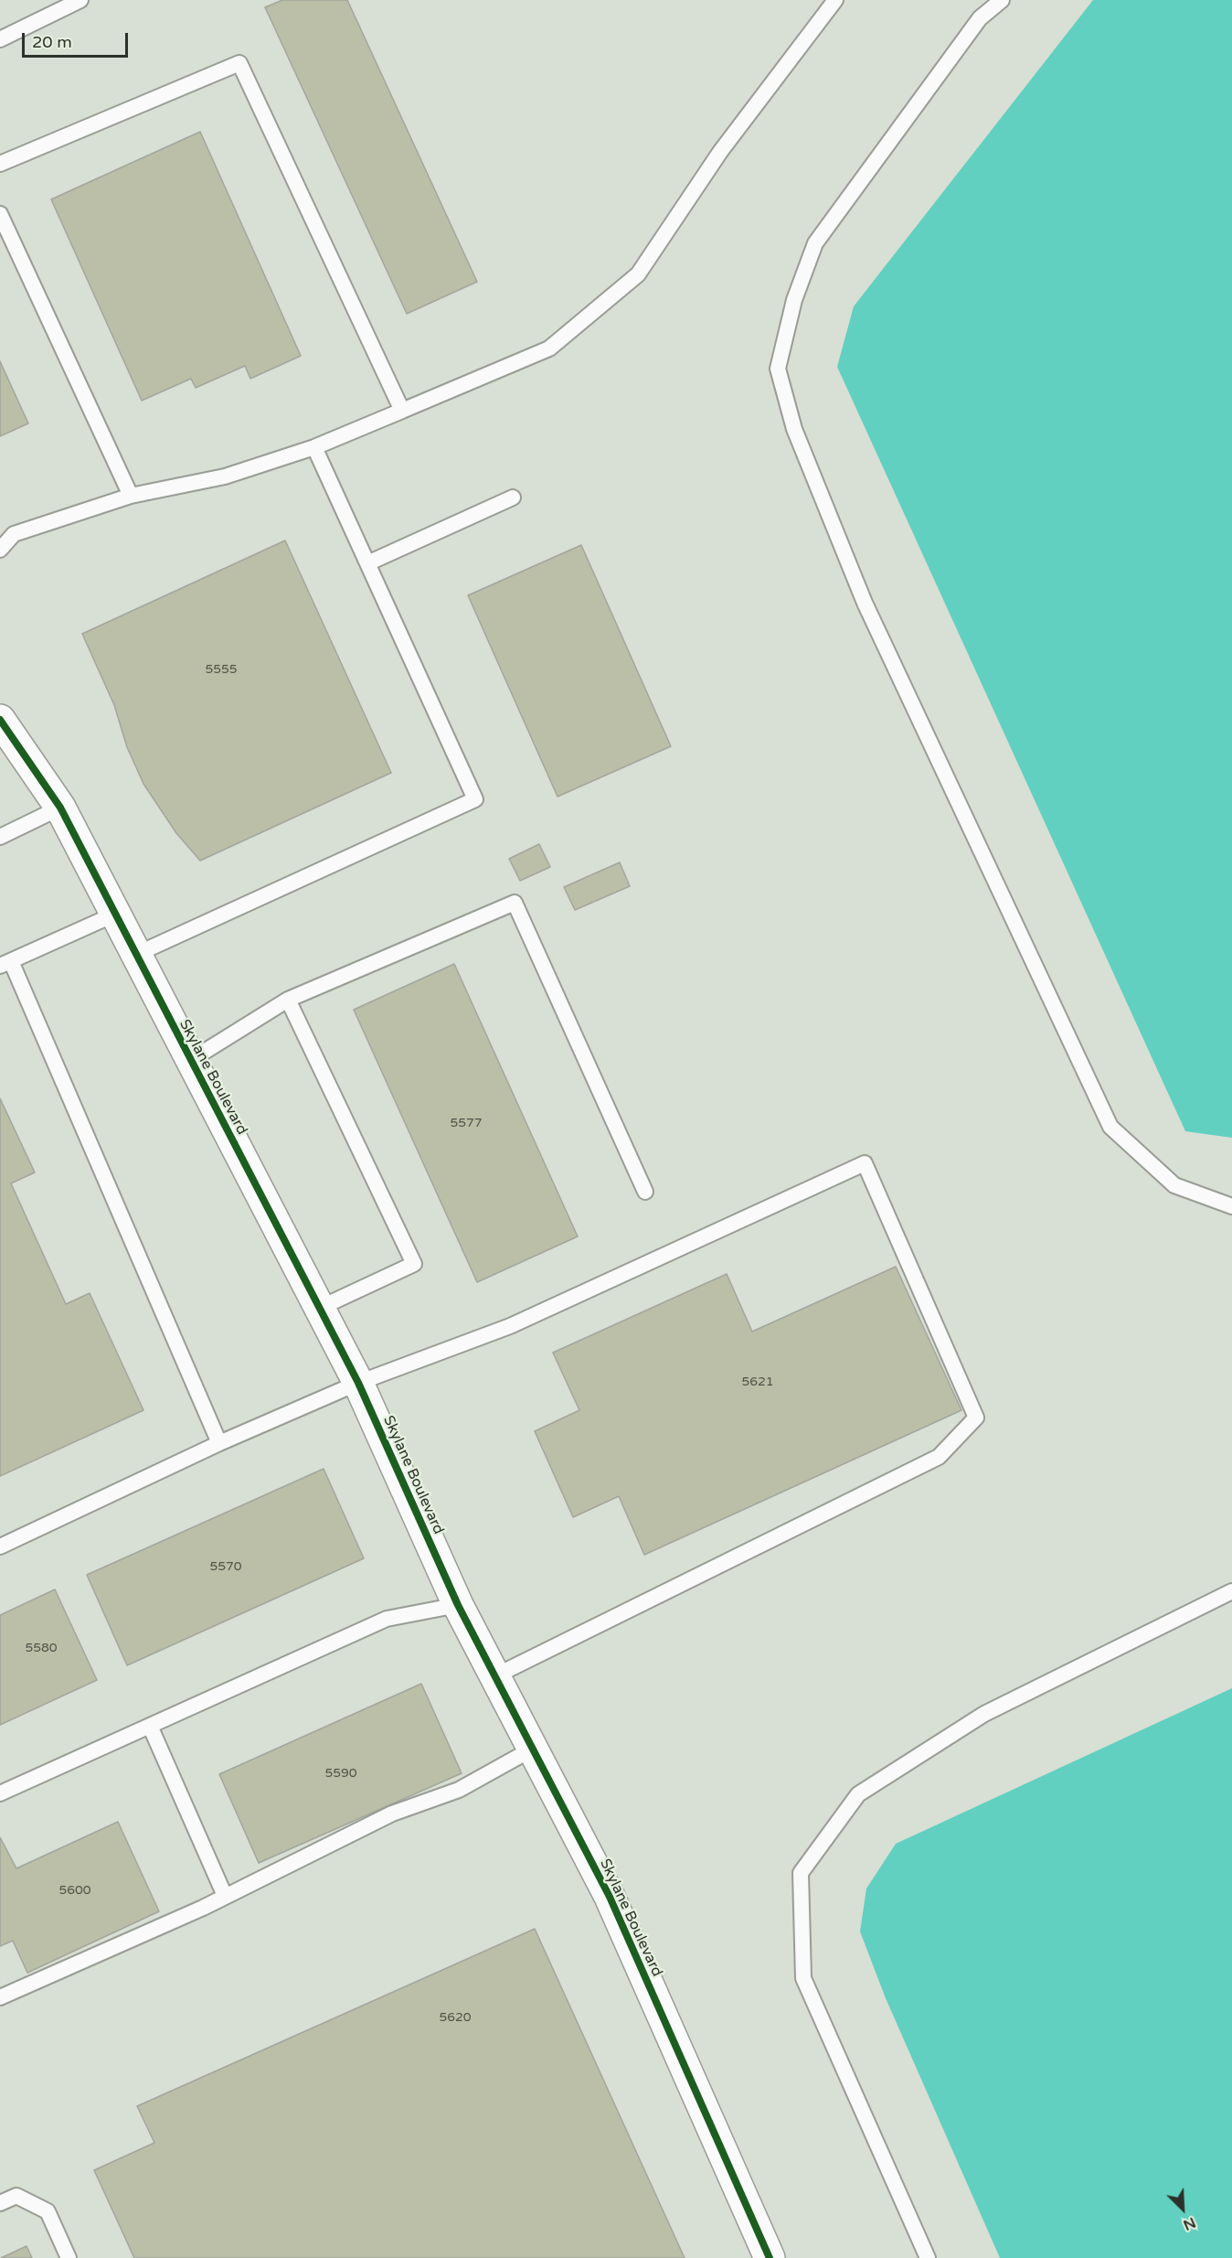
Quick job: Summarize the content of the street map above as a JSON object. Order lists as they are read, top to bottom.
{
  "streets": {
    "street": ["Skylane Boulevard"]
  },
  "house_numbers": [
    "5555",
    "5577",
    "5621",
    "5570",
    "5580",
    "5590",
    "5600",
    "5620"
  ],
  "scale_bar": "20 m",
  "north": "bottom right"
}
